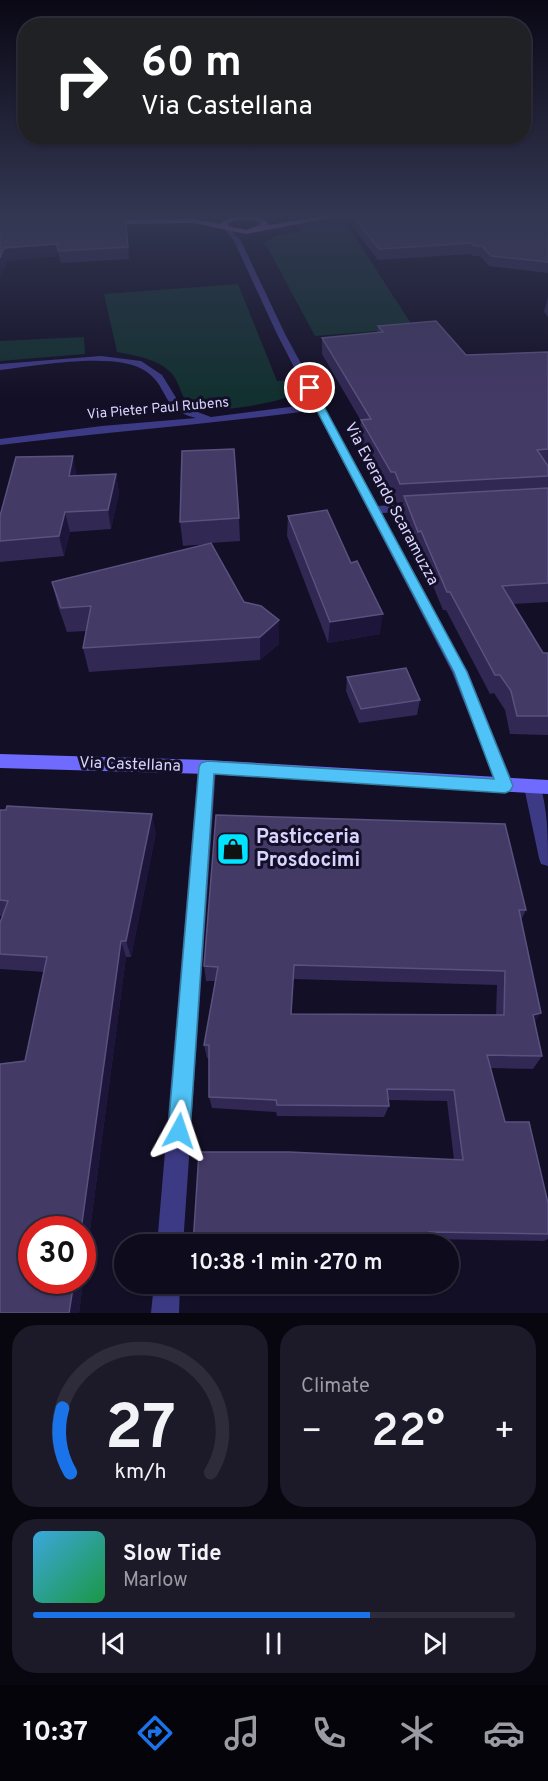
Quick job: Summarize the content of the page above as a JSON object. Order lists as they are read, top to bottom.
{
  "streets": {
    "street": ["Via Pieter Paul Rubens", "Via Everardo Scaramuzza", "Via Castellana"]
  },
  "crossings": [
    ["Via Pieter Paul Rubens", "Via Everardo Scaramuzza"],
    ["Via Everardo Scaramuzza", "Via Castellana"]
  ],
  "places": {
    "shop": ["Pasticceria Prosdocimi"]
  },
  "page": {
    "turn": ["60 m", "Via Castellana"],
    "limit": "30",
    "trip": "10:38 · 1 min · 270 m",
    "tile": "Climate",
    "heat": ["−", "22°", "+"],
    "song": ["Slow Tide", "Marlow"],
    "tabs": "10:37",
    "gauge": ["27", "km/h"]
  }
}
